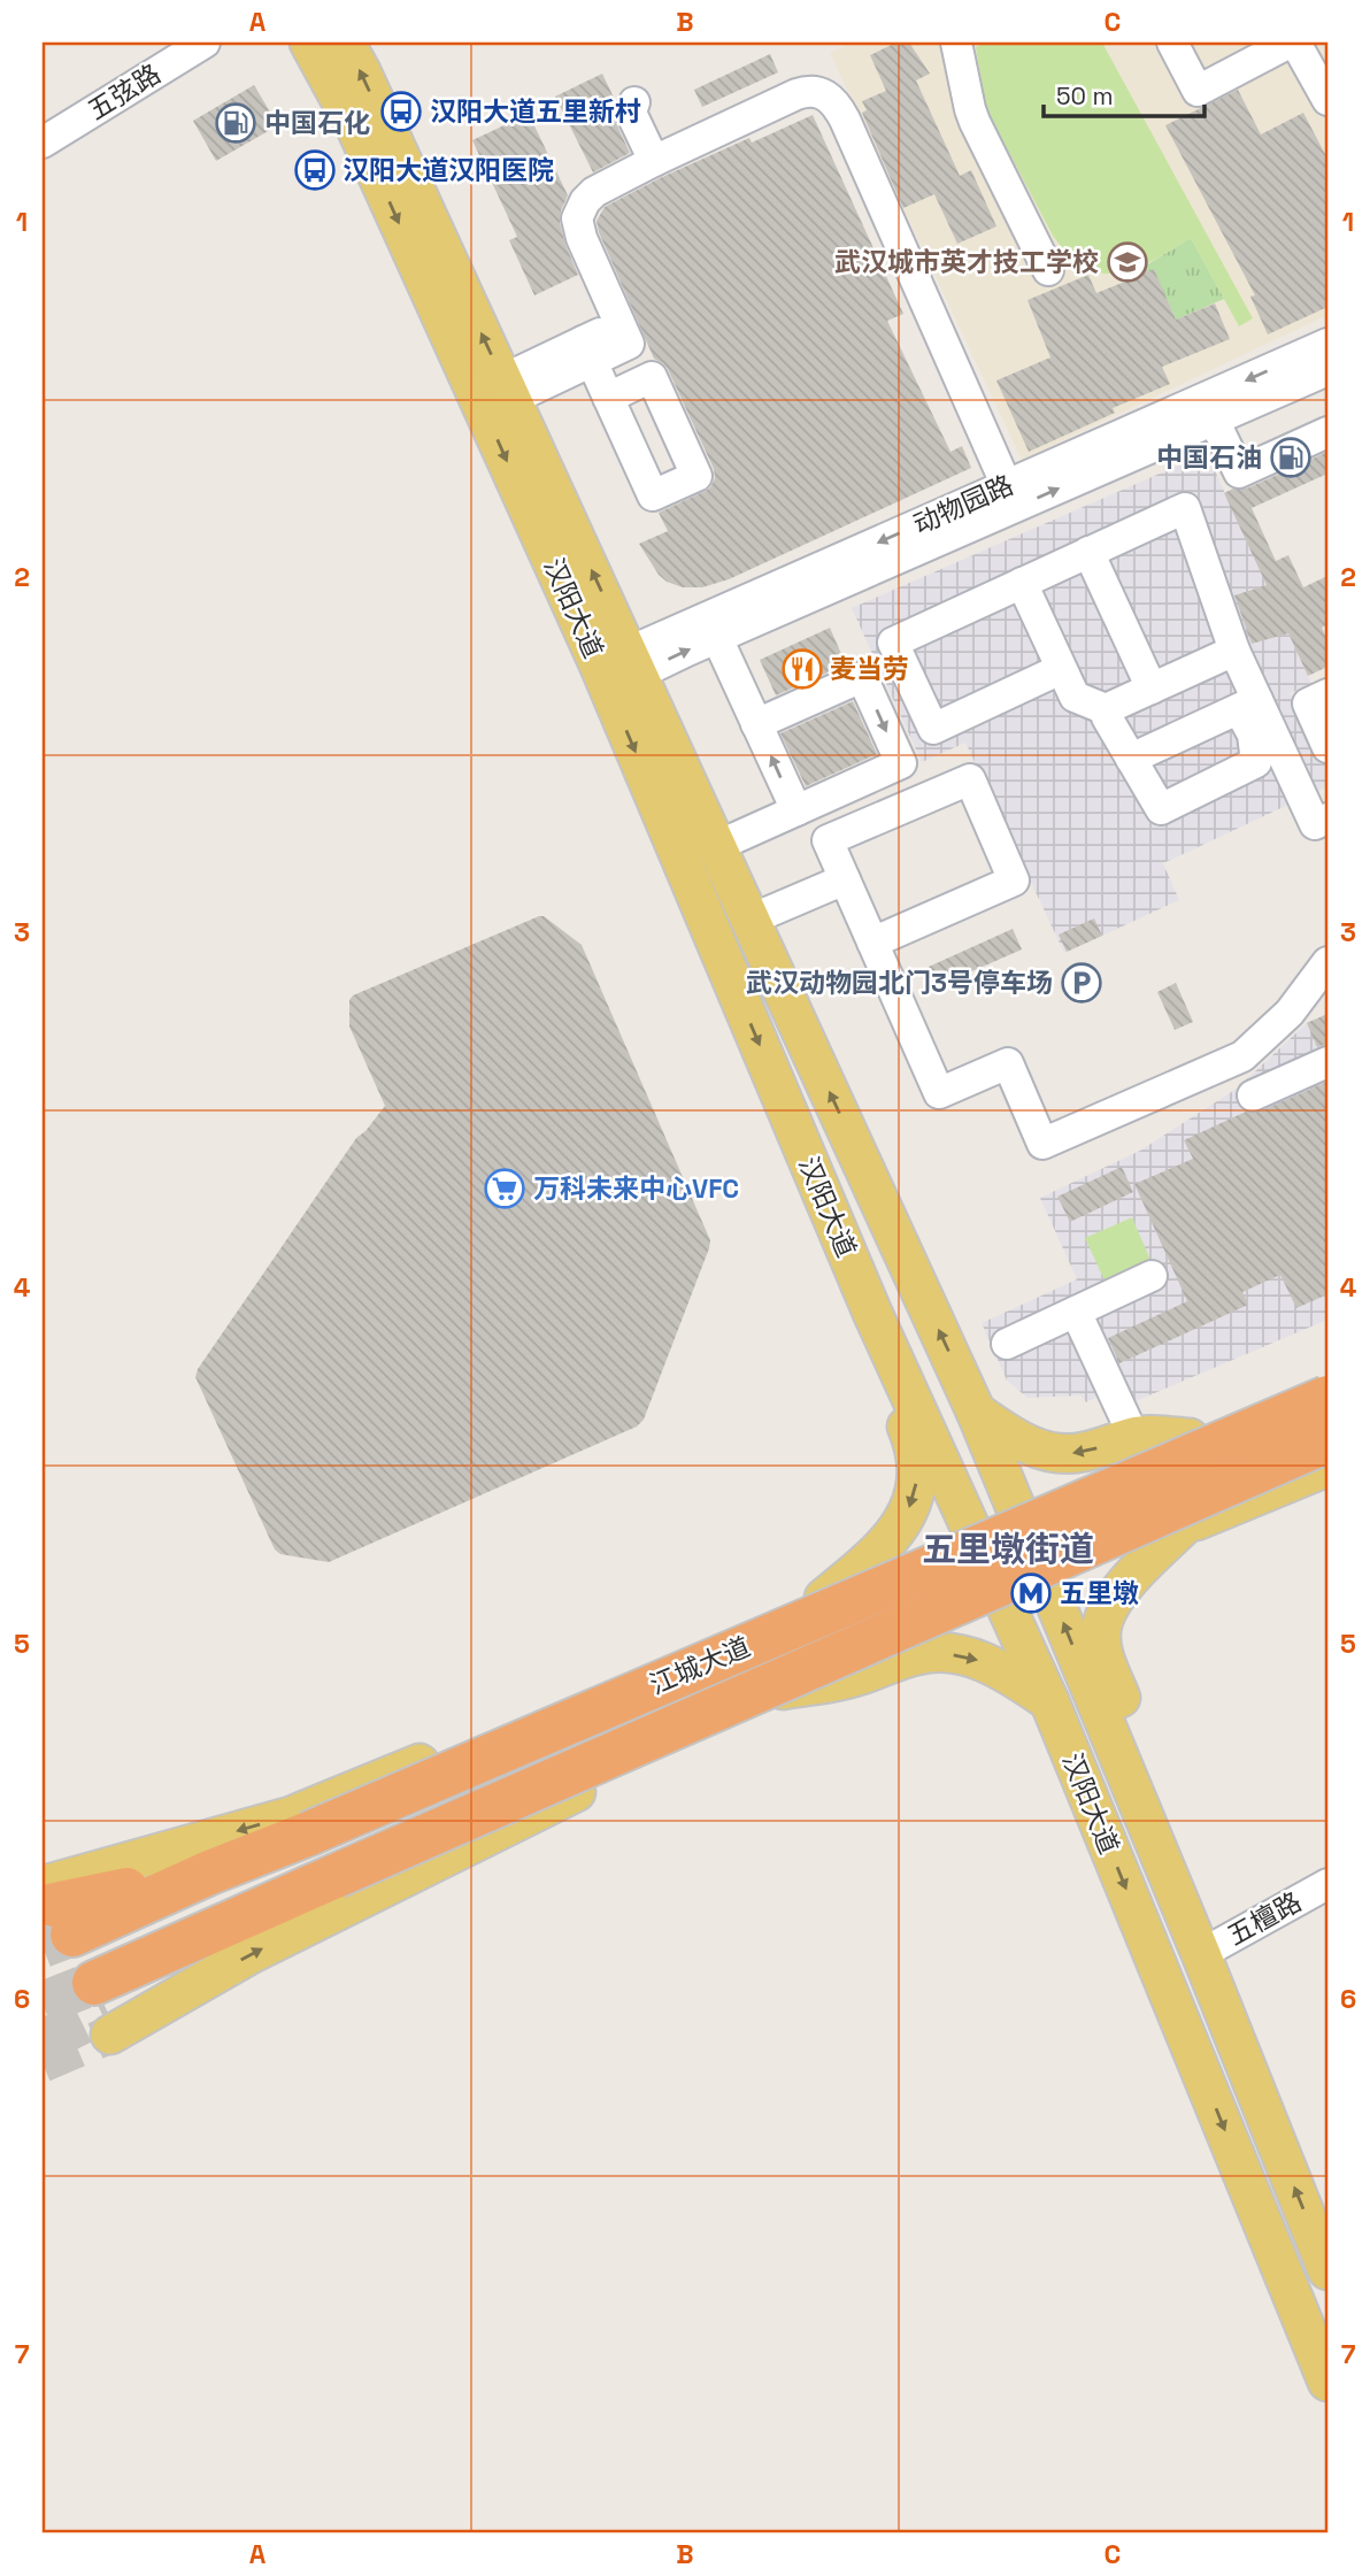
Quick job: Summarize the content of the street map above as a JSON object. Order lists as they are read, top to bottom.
{
  "streets": {
    "highway": ["江城大道"],
    "main road": ["汉阳大道"],
    "street": ["五弦路", "动物园路", "五檀路"]
  },
  "crossings": [
    ["动物园路", "汉阳大道"],
    ["汉阳大道", "江城大道"],
    ["汉阳大道", "五檀路"]
  ],
  "districts": ["五里墩街道"],
  "places": {
    "bus stop": ["汉阳大道五里新村", "汉阳大道汉阳医院"],
    "fuel station": ["中国石化", "中国石油"],
    "school or university": ["武汉城市英才技工学校"],
    "restaurant": ["麦当劳"],
    "parking": ["武汉动物园北门3号停车场"],
    "supermarket": ["万科未来中心VFC"],
    "metro station": ["五里墩"]
  },
  "scale_bar": "50 m",
  "grid": {
    "columns": ["A", "B", "C"],
    "rows": [
      "1",
      "2",
      "3",
      "4",
      "5",
      "6",
      "7"
    ]
  }
}
